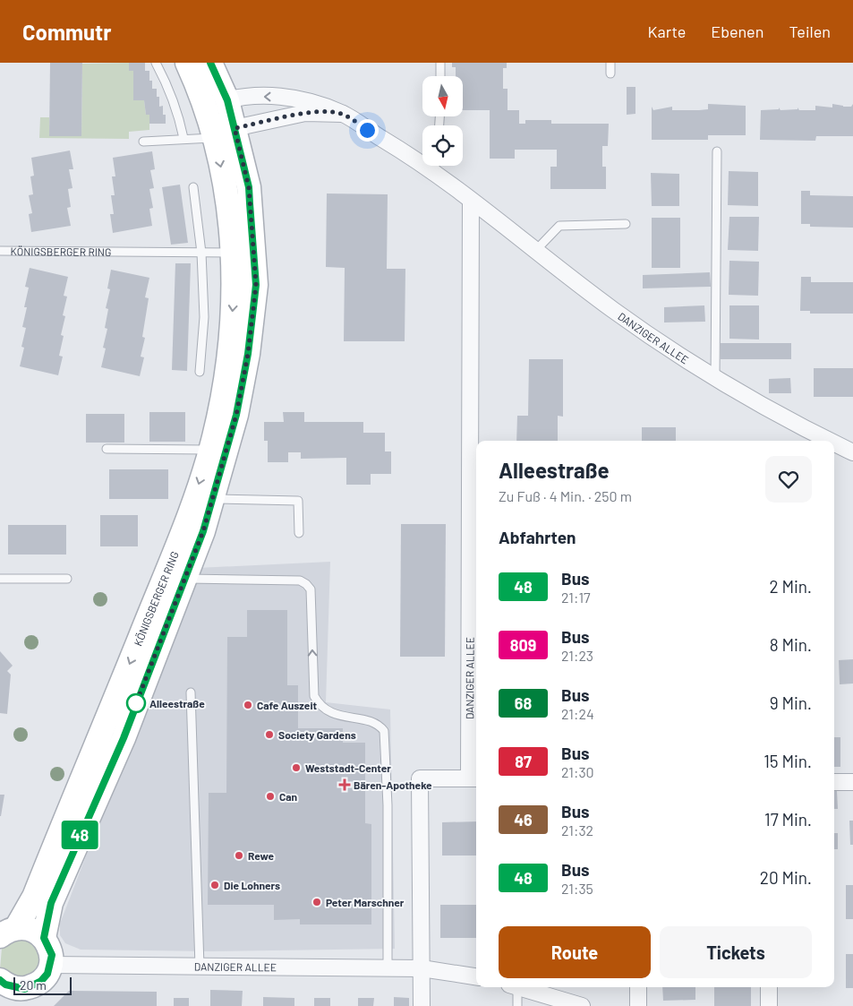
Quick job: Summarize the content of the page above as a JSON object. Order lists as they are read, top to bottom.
{
  "streets": {
    "main road": ["KÖNIGSBERGER RING"],
    "street": ["DANZIGER ALLEE"]
  },
  "crossings": [
    ["KÖNIGSBERGER RING", "DANZIGER ALLEE"]
  ],
  "places": {
    "other": [
      "Alleestraße",
      "Cafe Auszeit",
      "Society Gardens",
      "Weststadt-Center",
      "Can",
      "Rewe",
      "Die Lohners",
      "Peter Marschner"
    ],
    "health": ["Bären-Apotheke"]
  },
  "lines": ["bus line 48"],
  "scale_bar": "20 m",
  "north": "bottom",
  "page": {
    "header": "Commutr",
    "nav": ["Karte", "Ebenen", "Teilen"],
    "on_map": "48",
    "heading": [
      ["Alleestraße", "Zu Fuß · 4 Min. · 250 m"],
      "Abfahrten"
    ],
    "list": [
      {
        "mark": "48",
        "name": "Bus",
        "note": "21:17",
        "value": "2 Min."
      },
      {
        "mark": "809",
        "name": "Bus",
        "note": "21:23",
        "value": "8 Min."
      },
      {
        "mark": "68",
        "name": "Bus",
        "note": "21:24",
        "value": "9 Min."
      },
      {
        "mark": "87",
        "name": "Bus",
        "note": "21:30",
        "value": "15 Min."
      },
      {
        "mark": "46",
        "name": "Bus",
        "note": "21:32",
        "value": "17 Min."
      },
      {
        "mark": "48",
        "name": "Bus",
        "note": "21:35",
        "value": "20 Min."
      }
    ],
    "buttons": ["Route", "Tickets"],
    "scale": "20 m"
  }
}
